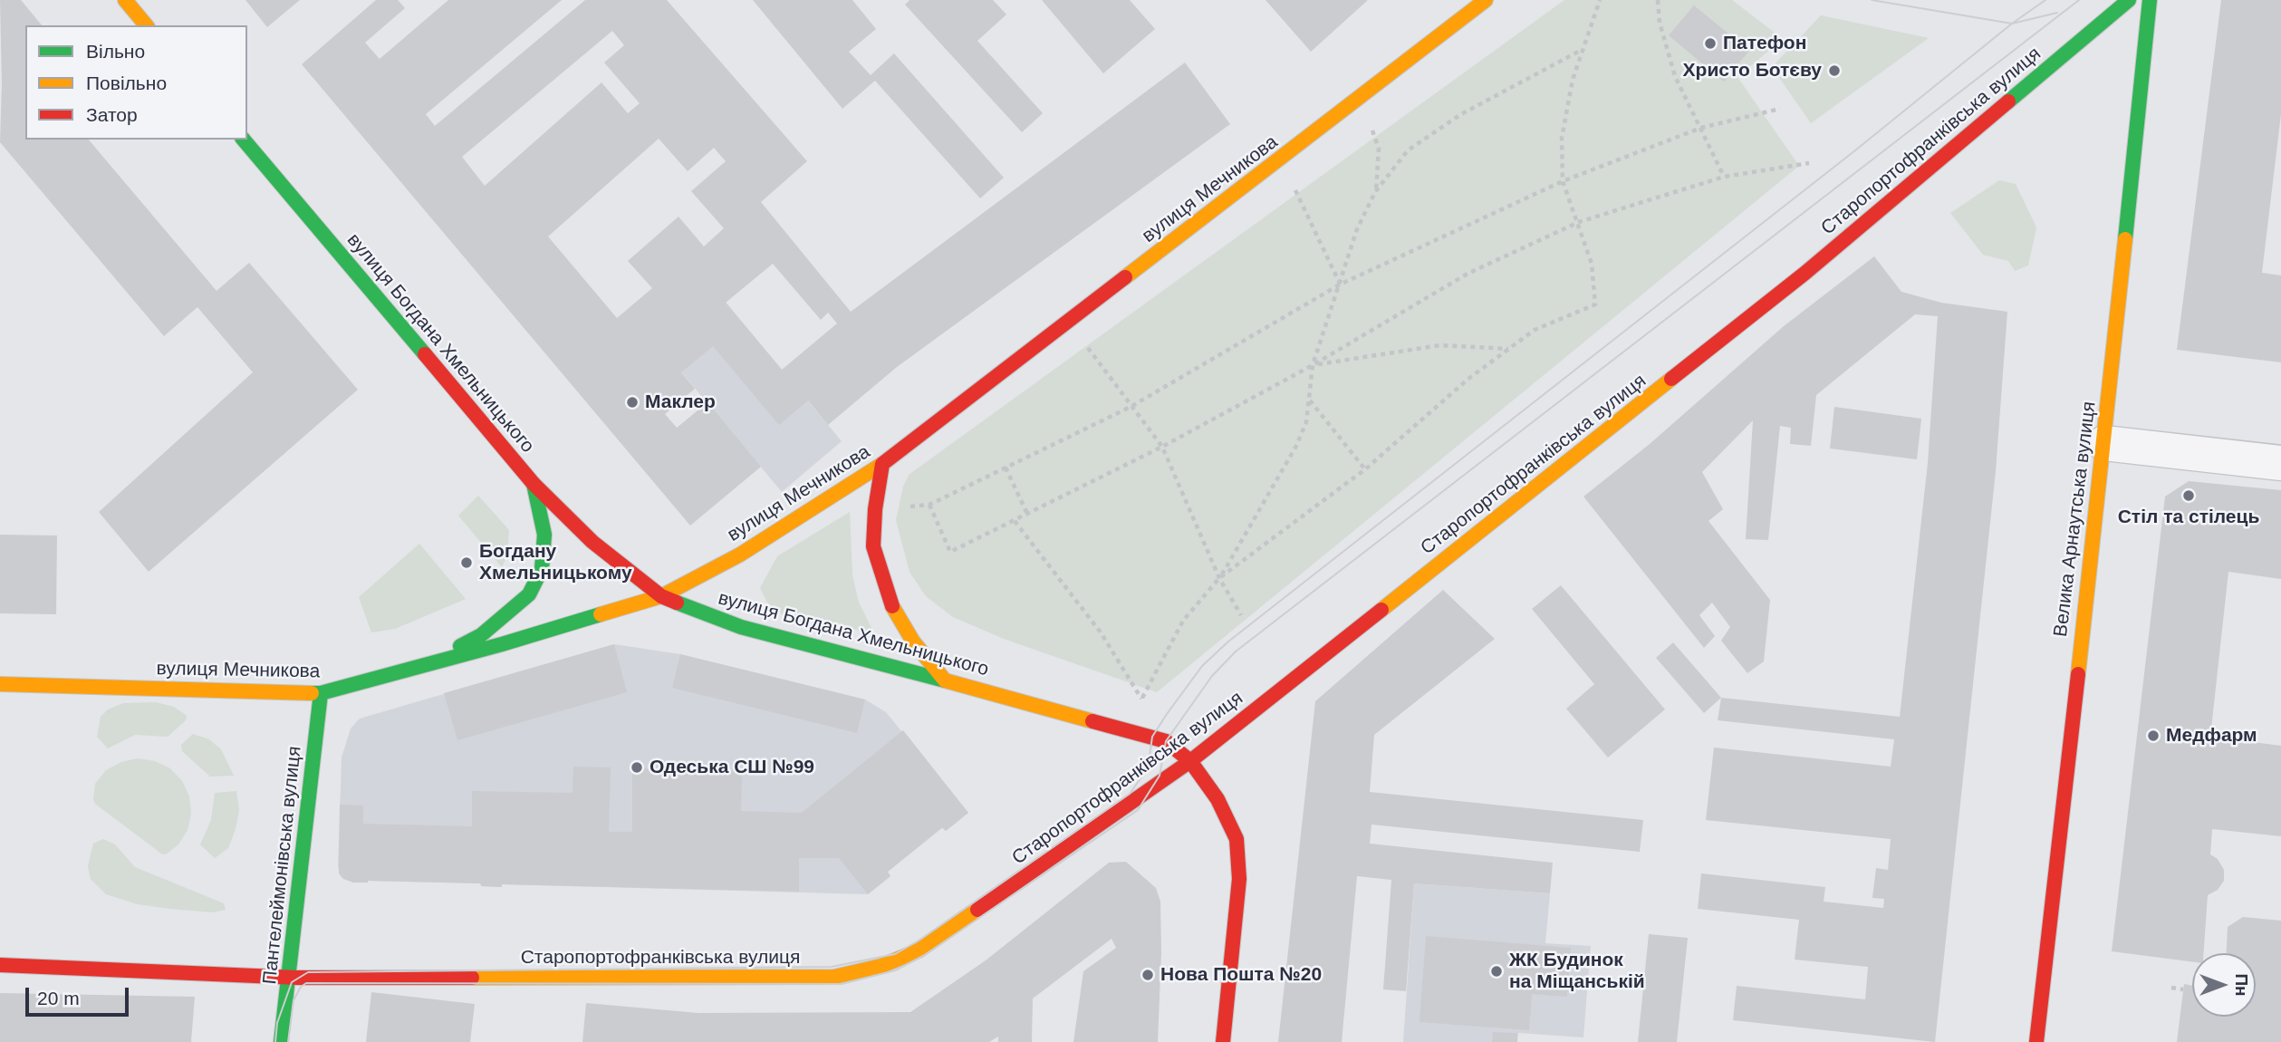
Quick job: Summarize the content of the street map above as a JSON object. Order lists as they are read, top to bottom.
{
  "streets": {
    "main road": [
      "Старопортофранківська вулиця",
      "вулиця Мечникова",
      "вулиця Богдана Хмельницького",
      "Велика Арнаутська вулиця",
      "Пантелеймонівська вулиця"
    ]
  },
  "crossings": [
    ["Старопортофранківська вулиця", "вулиця Богдана Хмельницького"],
    ["Старопортофранківська вулиця", "Пантелеймонівська вулиця"],
    ["вулиця Мечникова", "вулиця Богдана Хмельницького"],
    ["вулиця Мечникова", "Пантелеймонівська вулиця"]
  ],
  "places": [
    "Патефон",
    "Христо Ботєву",
    "Маклер",
    "Стіл та стілець",
    "Богдану Хмельницькому",
    "Медфарм",
    "Одеська СШ №99",
    "ЖК Будинок на Міщанській",
    "Нова Пошта №20"
  ],
  "legend": ["Вільно", "Повільно", "Затор"],
  "scale_bar": "20 m",
  "north": "right"
}
